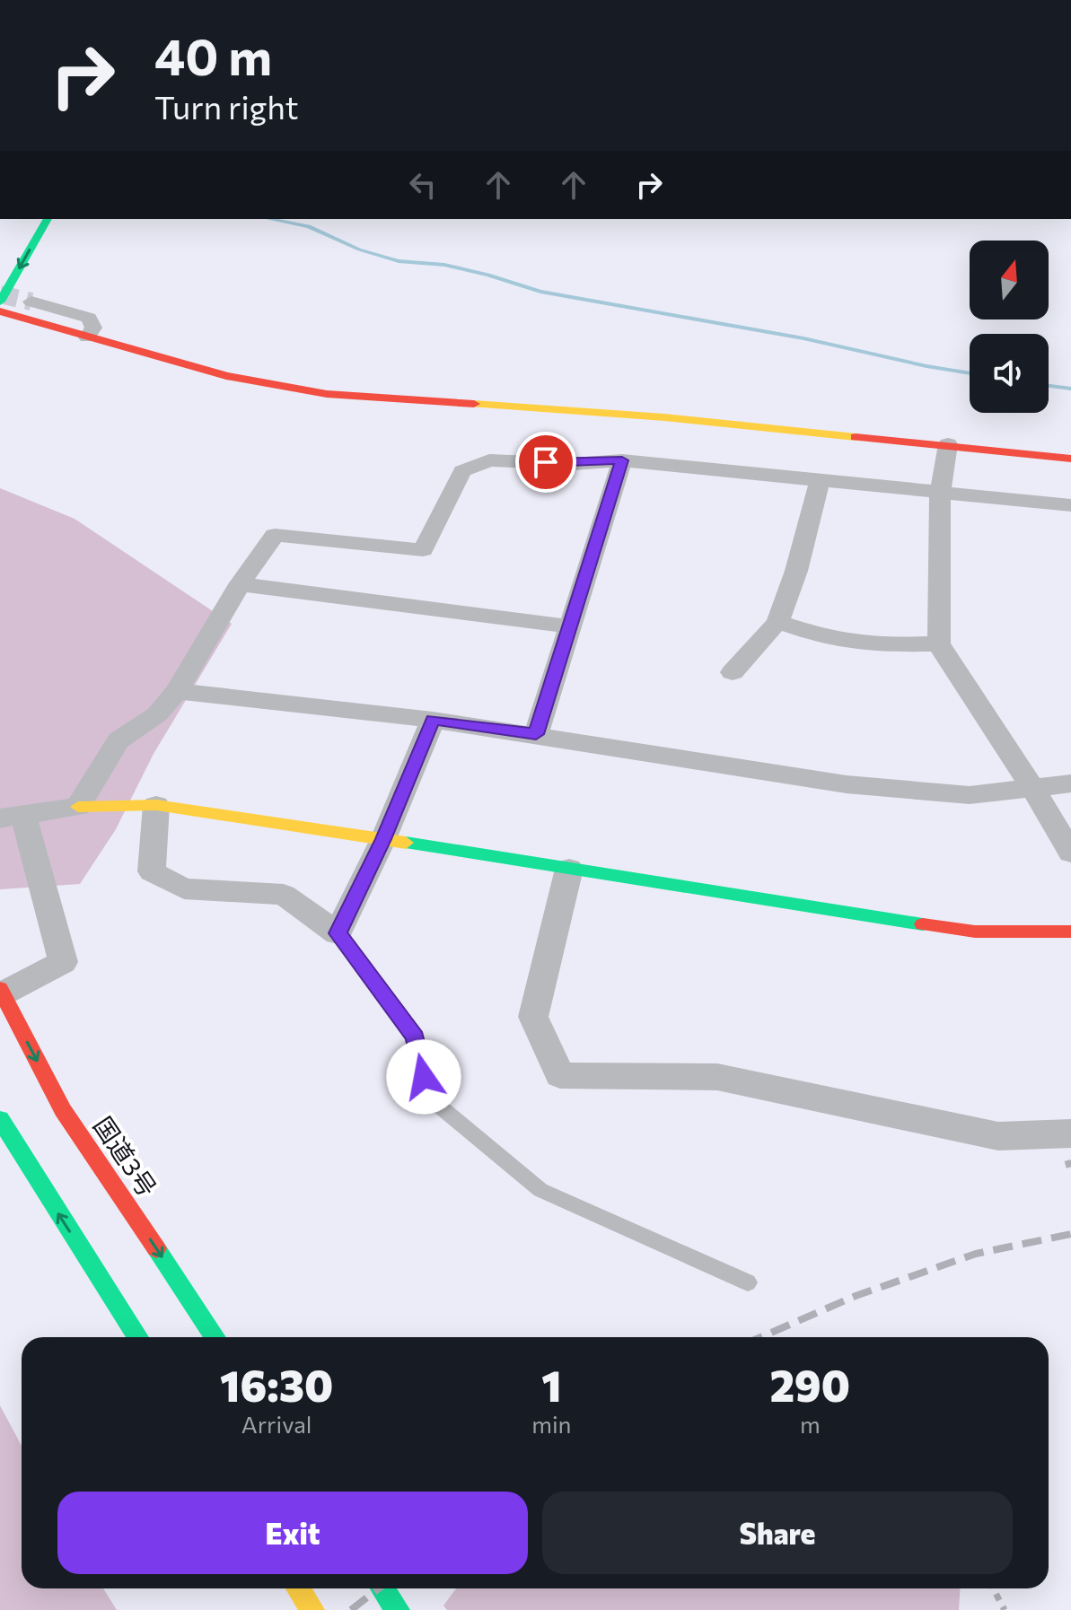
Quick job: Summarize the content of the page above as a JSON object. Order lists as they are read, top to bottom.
{
  "streets": {
    "main road": ["国道3号"]
  },
  "north": "top",
  "page": {
    "turn": ["40 m", "Turn right"],
    "eta": [
      "16:30",
      "Arrival",
      "1",
      "min",
      "290",
      "m"
    ],
    "buttons": ["Exit", "Share"]
  }
}
